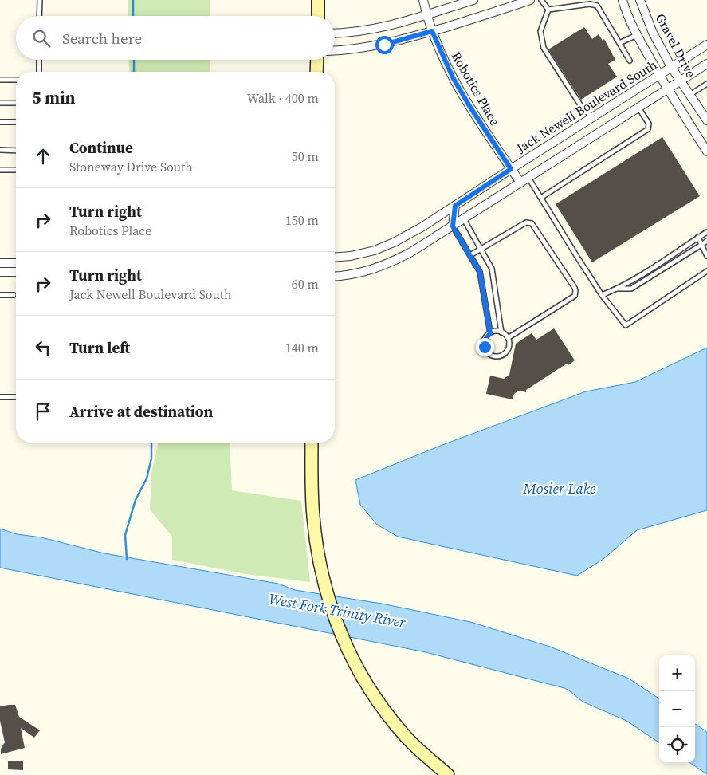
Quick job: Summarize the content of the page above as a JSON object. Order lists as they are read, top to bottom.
{
  "streets": {
    "street": ["Gravel Drive", "Robotics Place", "Jack Newell Boulevard South"]
  },
  "crossings": [
    ["Gravel Drive", "Jack Newell Boulevard South"],
    ["Robotics Place", "Jack Newell Boulevard South"]
  ],
  "water": ["Mosier Lake", "West Fork Trinity River"],
  "page": {
    "search": "Search here",
    "heading": ["5 min", "Walk · 400 m"],
    "list": [
      ["Continue", "Stoneway Drive South", "50 m"],
      ["Turn right", "Robotics Place", "150 m"],
      ["Turn right", "Jack Newell Boulevard South", "60 m"],
      ["Turn left", "140 m"],
      "Arrive at destination"
    ],
    "map_buttons": ["+", "−"]
  }
}
